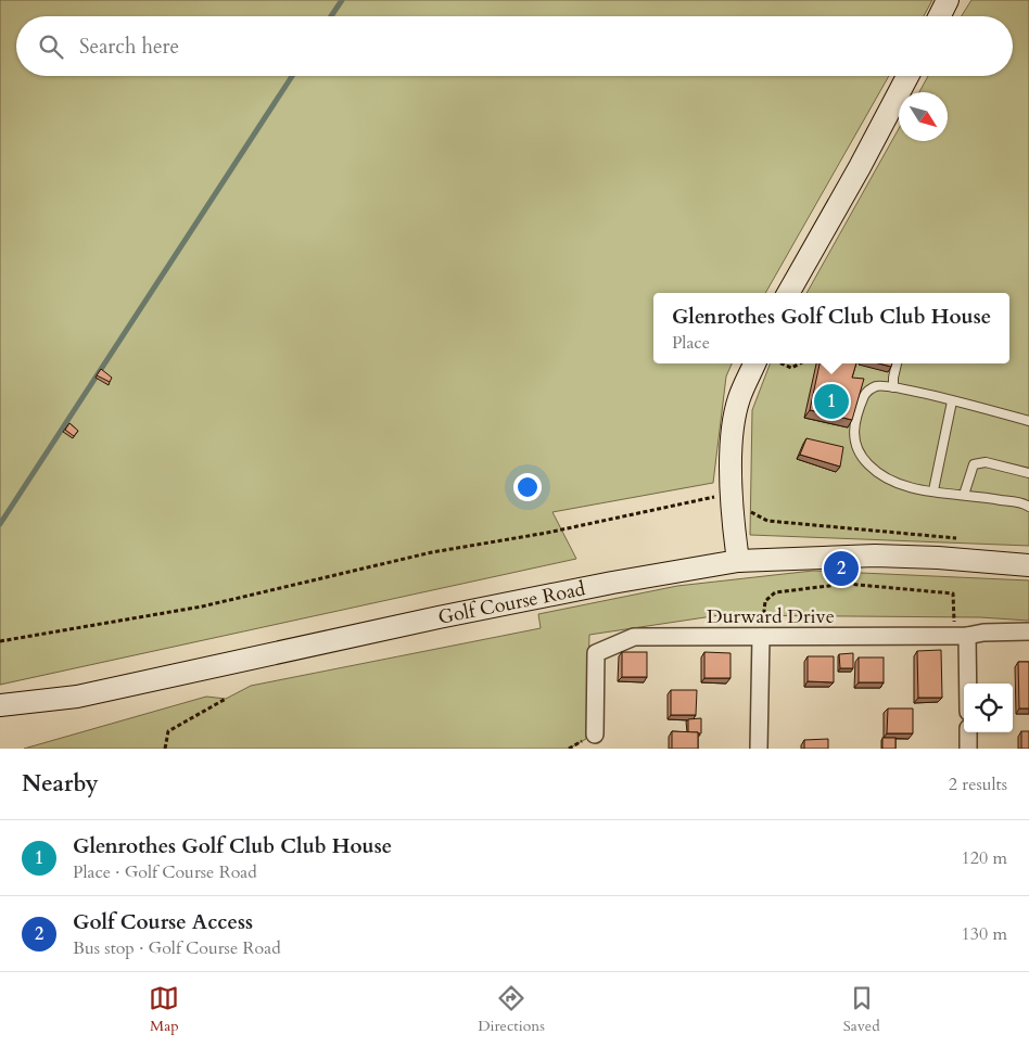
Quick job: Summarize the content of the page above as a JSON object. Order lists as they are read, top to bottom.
{
  "streets": {
    "street": ["Golf Course Road", "Durward Drive"]
  },
  "north": "bottom right",
  "page": {
    "search": "Search here",
    "popup": ["Glenrothes Golf Club Club House", "Place"],
    "pins": ["1", "2"],
    "heading": ["Nearby", "2 results"],
    "list": [
      {
        "mark": "1",
        "name": "Glenrothes Golf Club Club House",
        "note": "Place · Golf Course Road",
        "value": "120 m"
      },
      {
        "mark": "2",
        "name": "Golf Course Access",
        "note": "Bus stop · Golf Course Road",
        "value": "130 m"
      }
    ],
    "nav": ["Map", "Directions", "Saved"]
  }
}
